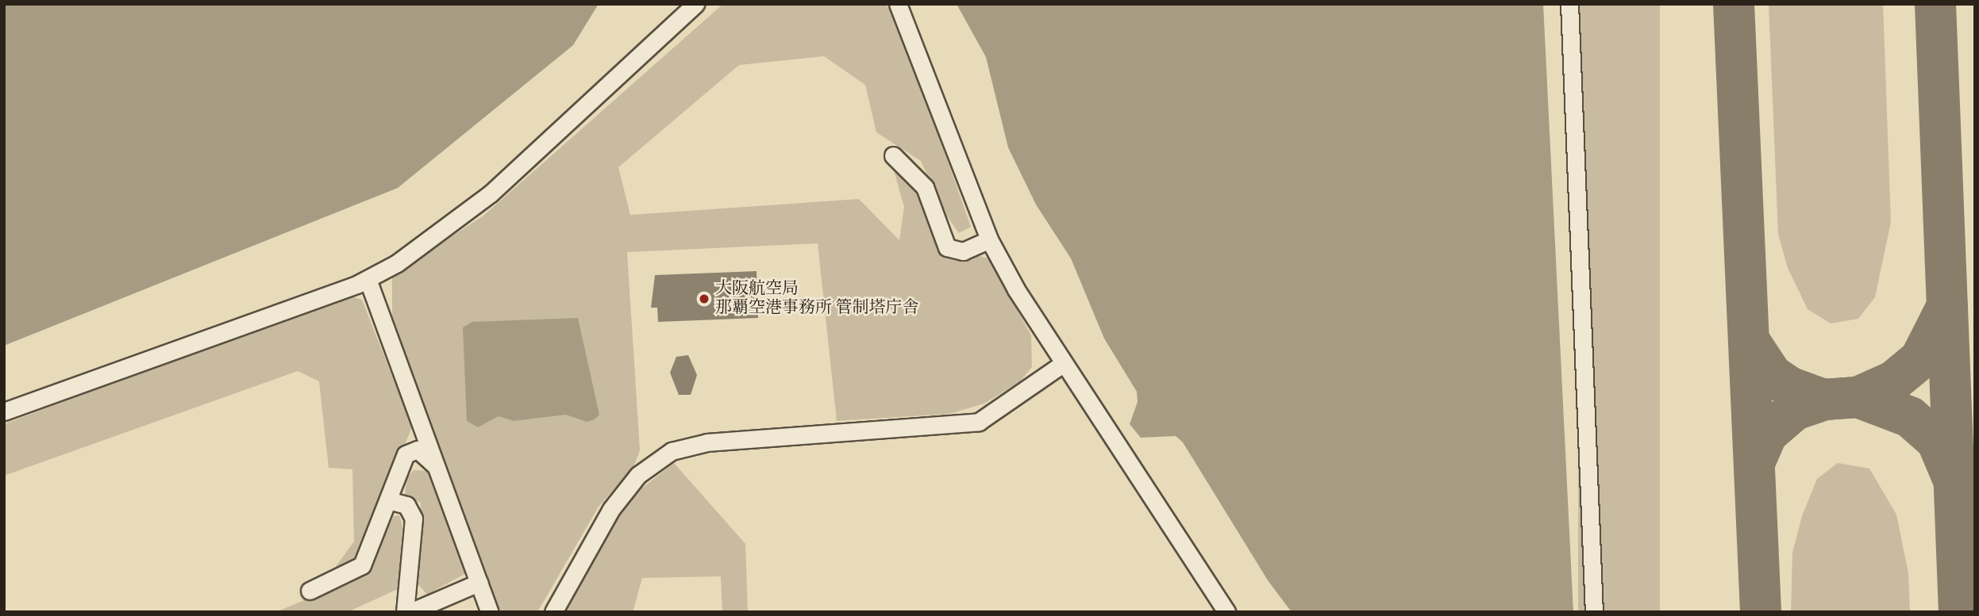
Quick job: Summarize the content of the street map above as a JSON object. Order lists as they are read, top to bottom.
{
  "places": ["大阪航空局 那覇空港事務所 管制塔庁舎"]
}
